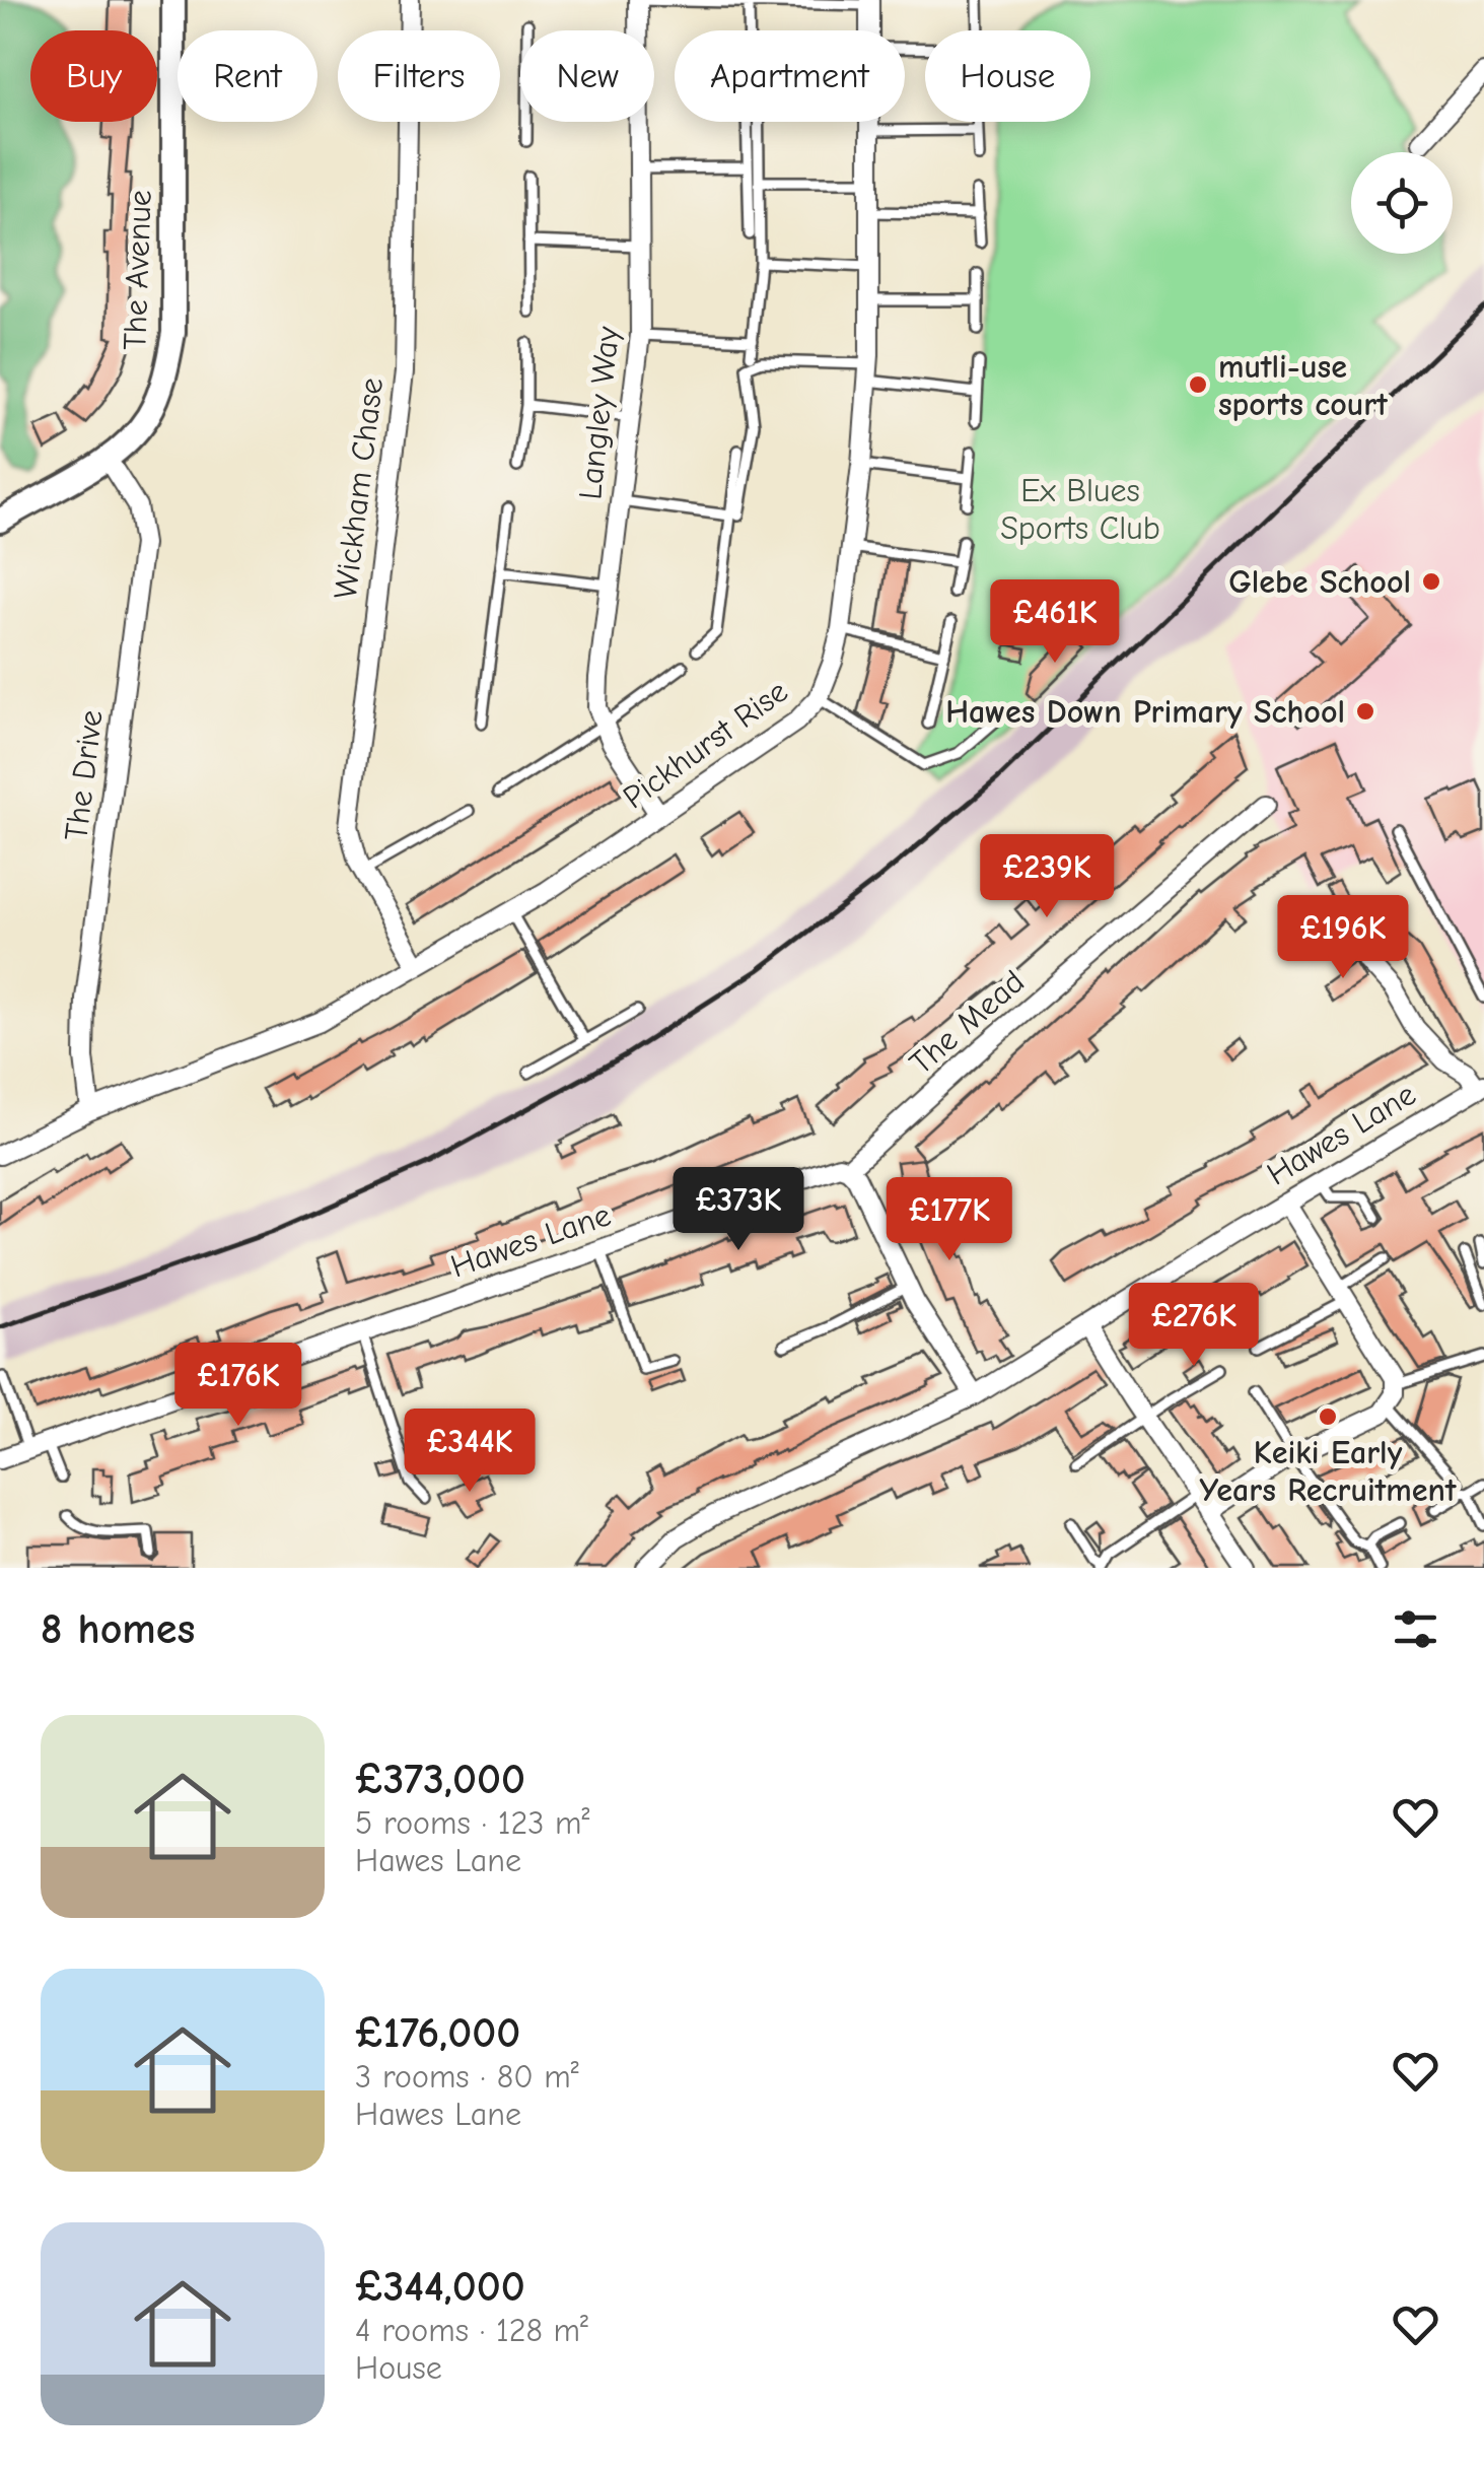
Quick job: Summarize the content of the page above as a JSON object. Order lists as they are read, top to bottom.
{
  "streets": {
    "street": [
      "The Avenue",
      "Langley Way",
      "Wickham Chase",
      "Pickhurst Rise",
      "The Drive",
      "The Mead",
      "Hawes Lane"
    ]
  },
  "crossings": [
    ["The Avenue", "The Drive"],
    ["Langley Way", "Pickhurst Rise"],
    ["Wickham Chase", "Pickhurst Rise"],
    ["Pickhurst Rise", "The Drive"],
    ["The Mead", "Hawes Lane"]
  ],
  "parks": ["Ex Blues Sports Club"],
  "places": [
    "mutli-use sports court",
    "Glebe School",
    "Hawes Down Primary School",
    "Keiki Early Years Recruitment"
  ],
  "page": {
    "chip": [
      "Buy",
      "Rent",
      "Filters",
      "New",
      "Apartment",
      "House"
    ],
    "price": [
      "£461K",
      "£239K",
      "£196K",
      "£373K",
      "£177K",
      "£276K",
      "£176K",
      "£344K"
    ],
    "heading": "8 homes",
    "list": [
      {
        "name": "£373,000",
        "note": "5 rooms · 123 m² · Hawes Lane"
      },
      {
        "name": "£176,000",
        "note": "3 rooms · 80 m² · Hawes Lane"
      },
      {
        "name": "£344,000",
        "note": "4 rooms · 128 m² · House"
      }
    ]
  }
}
